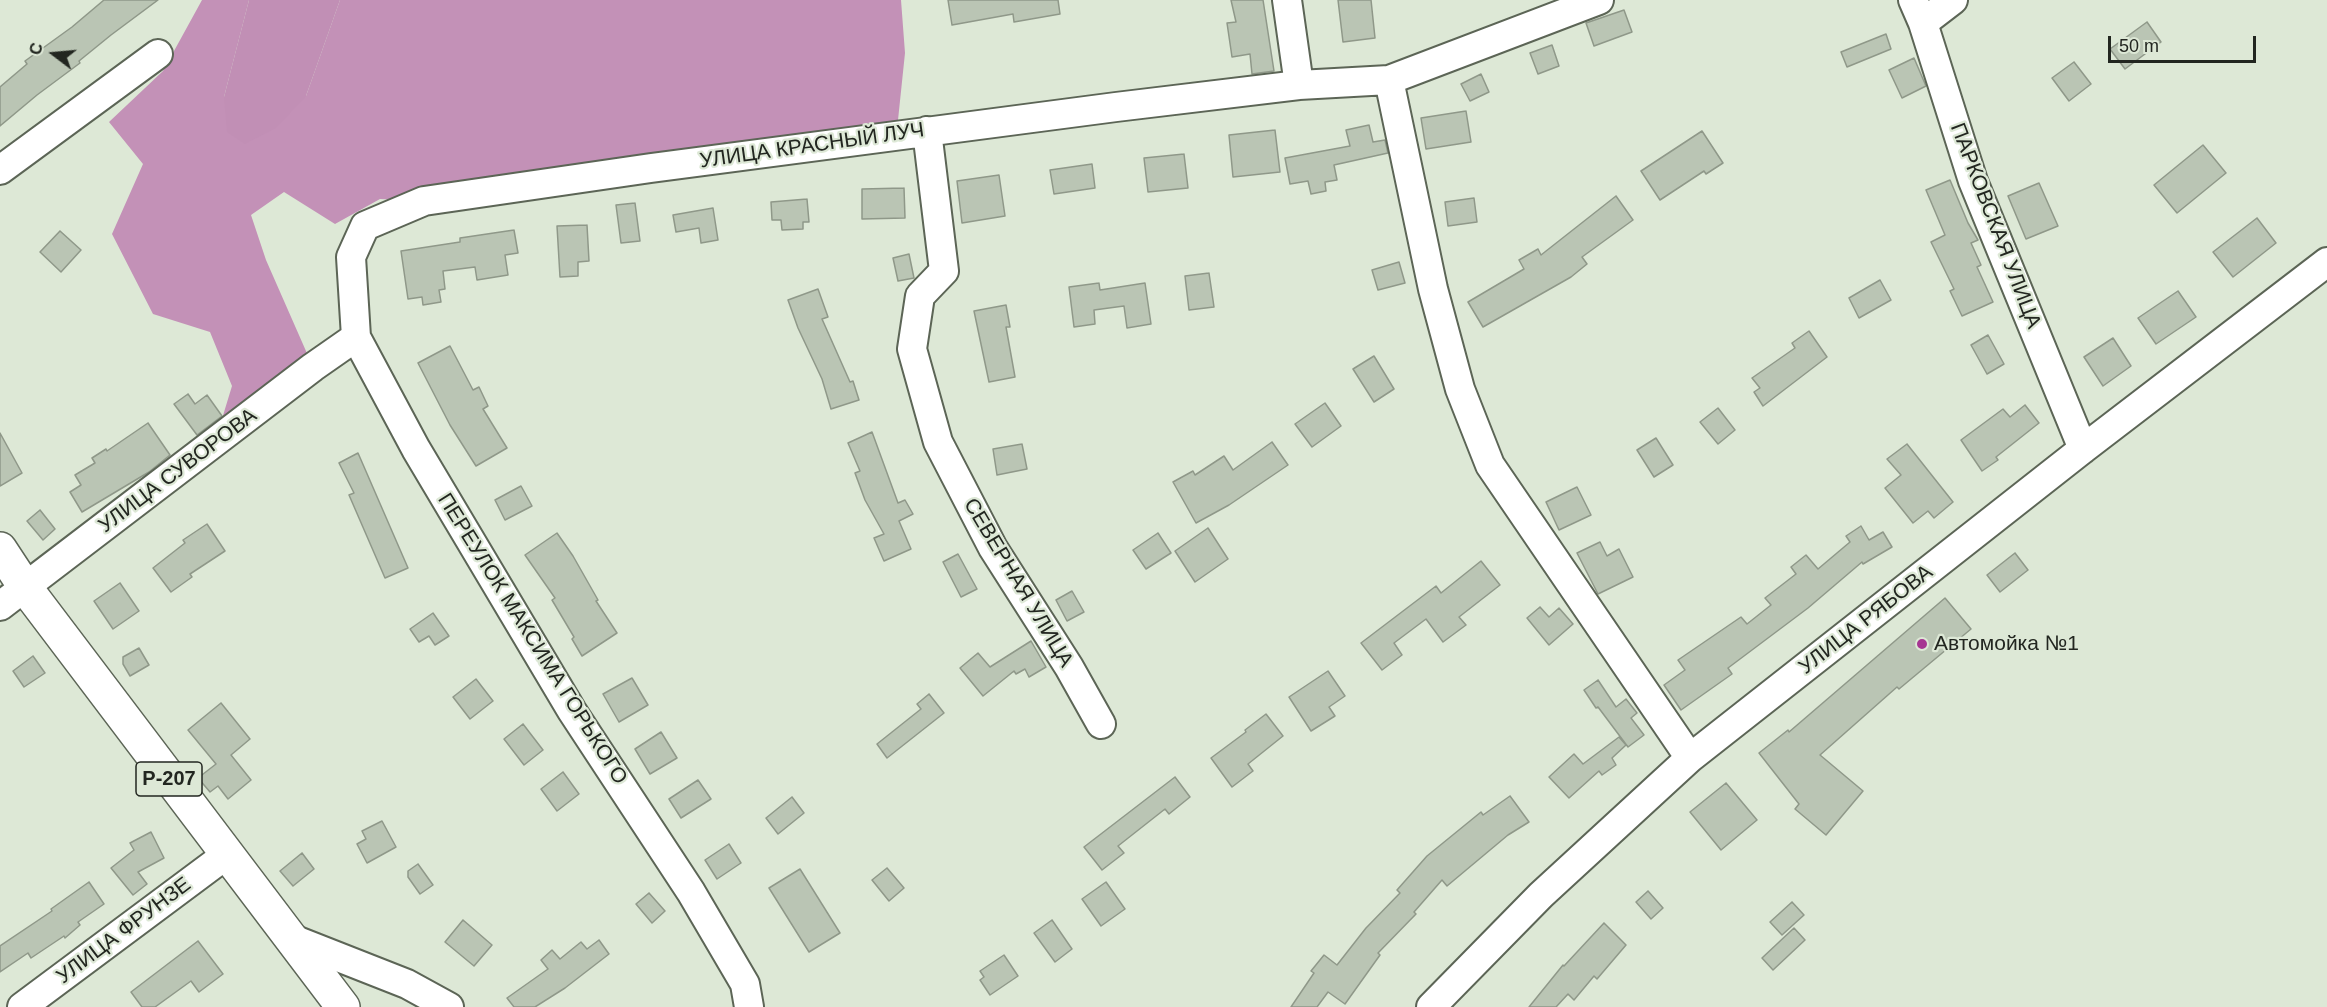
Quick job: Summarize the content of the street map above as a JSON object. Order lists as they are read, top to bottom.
{
  "streets": {
    "main road": ["Р-207"],
    "street": [
      "УЛИЦА КРАСНЫЙ ЛУЧ",
      "ПАРКОВСКАЯ УЛИЦА",
      "УЛИЦА СУВОРОВА",
      "СЕВЕРНАЯ УЛИЦА",
      "УЛИЦА РЯБОВА",
      "ПЕРЕУЛОК МАКСИМА ГОРЬКОГО",
      "УЛИЦА ФРУНЗЕ"
    ]
  },
  "crossings": [
    ["УЛИЦА КРАСНЫЙ ЛУЧ", "СЕВЕРНАЯ УЛИЦА"],
    ["УЛИЦА КРАСНЫЙ ЛУЧ", "ПЕРЕУЛОК МАКСИМА ГОРЬКОГО"],
    ["ПАРКОВСКАЯ УЛИЦА", "УЛИЦА РЯБОВА"],
    ["УЛИЦА СУВОРОВА", "ПЕРЕУЛОК МАКСИМА ГОРЬКОГО"],
    ["УЛИЦА СУВОРОВА", "Р-207"],
    ["Р-207", "УЛИЦА ФРУНЗЕ"]
  ],
  "places": ["Автомойка №1"],
  "scale_bar": "50 m",
  "north": "left"
}
